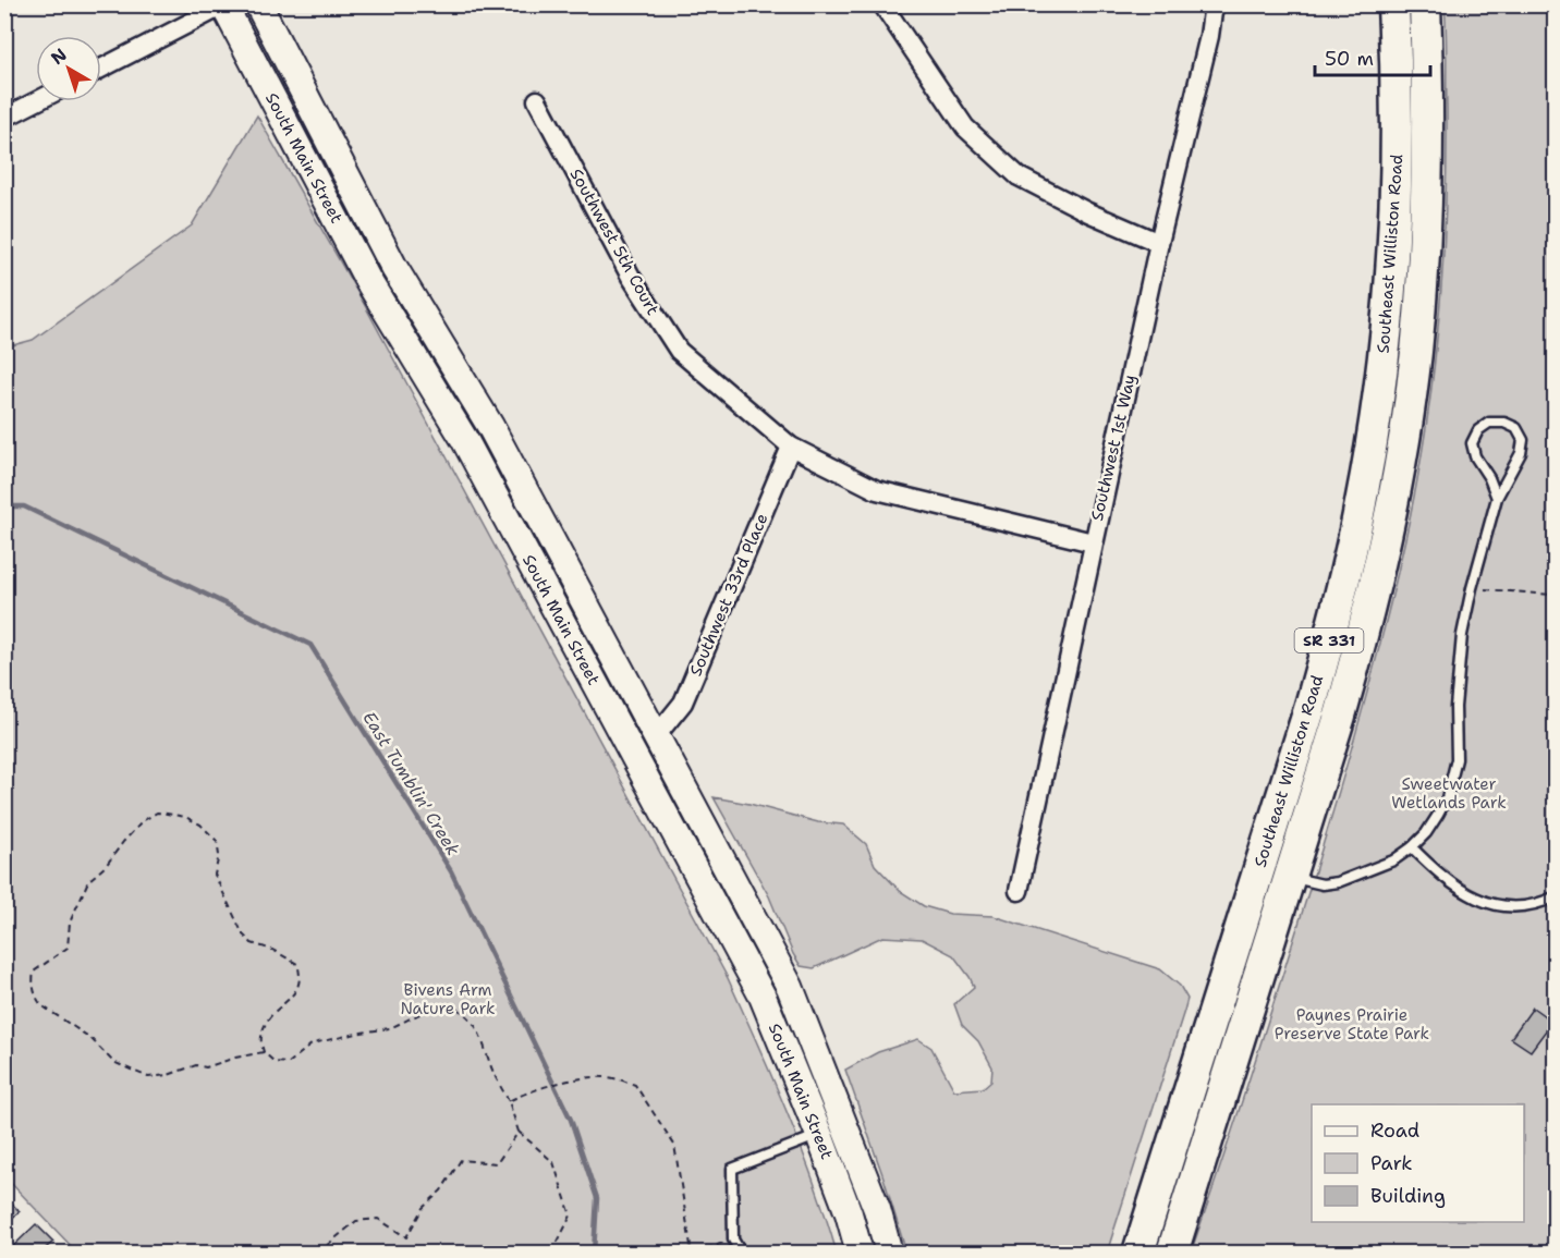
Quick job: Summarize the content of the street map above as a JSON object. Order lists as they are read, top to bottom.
{
  "streets": {
    "highway": ["Southeast Williston Road", "SR 331"],
    "main road": ["South Main Street"],
    "street": ["Southwest 5th Court", "Southwest 1st Way", "Southwest 33rd Place"]
  },
  "crossings": [
    ["South Main Street", "Southwest 33rd Place"],
    ["Southwest 5th Court", "Southwest 1st Way"],
    ["Southwest 5th Court", "Southwest 33rd Place"]
  ],
  "water": ["East Tumblin' Creek"],
  "parks": ["Sweetwater Wetlands Park", "Bivens Arm Nature Park", "Paynes Prairie Preserve State Park"],
  "legend": ["Road", "Park", "Building"],
  "scale_bar": "50 m",
  "north": "top left"
}
